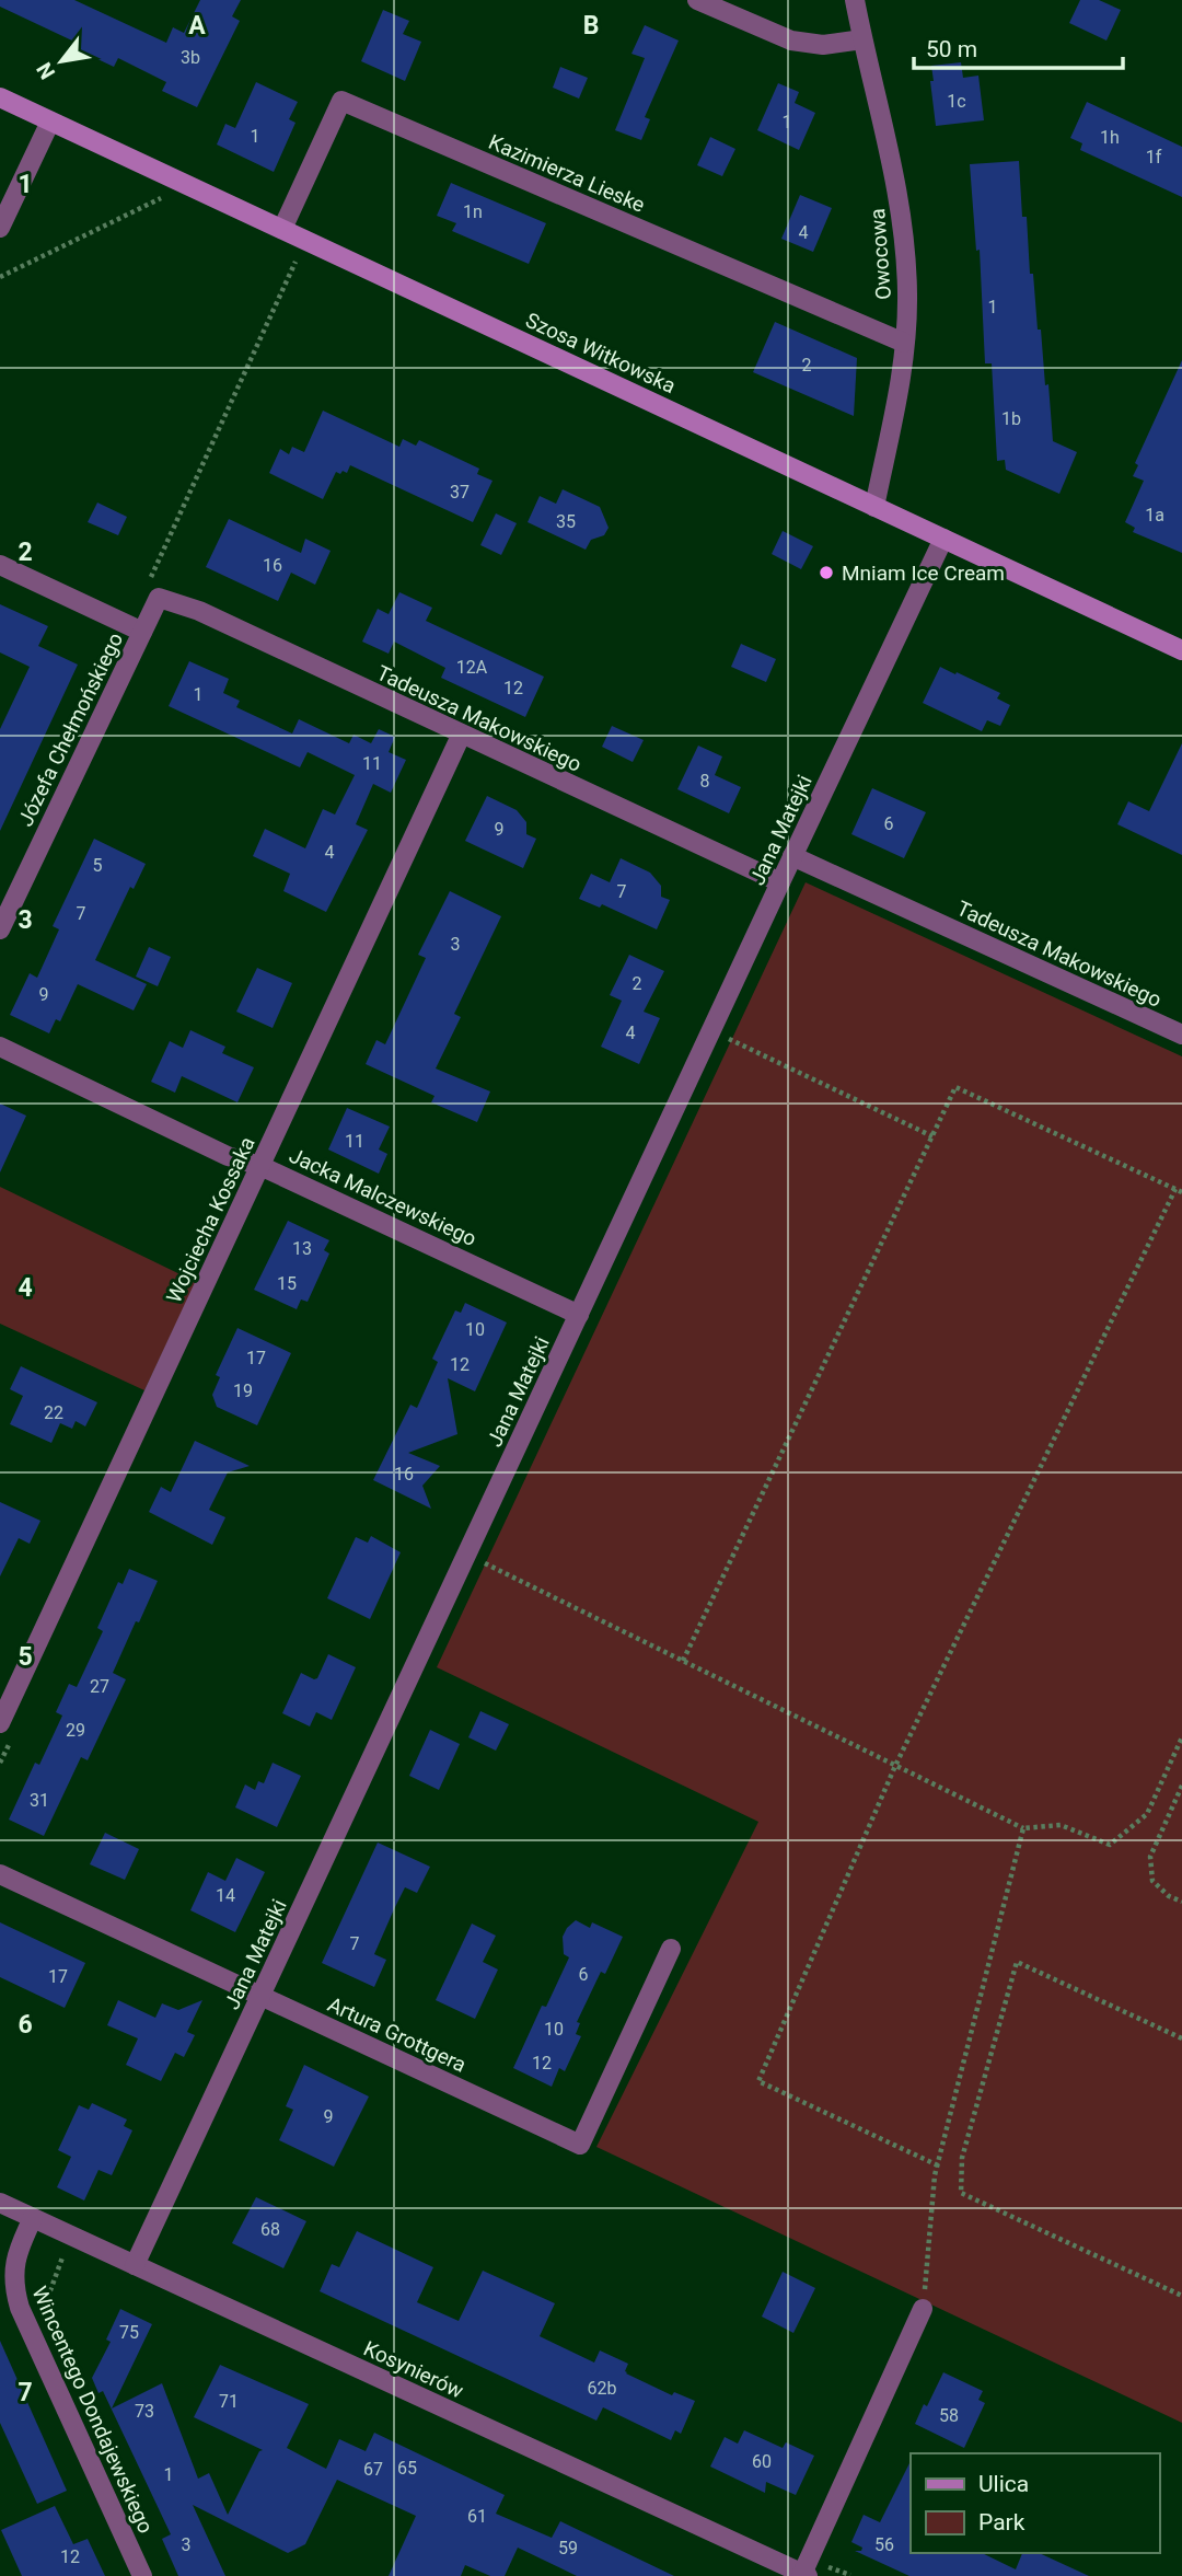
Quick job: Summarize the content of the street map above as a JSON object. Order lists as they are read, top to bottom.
{
  "streets": {
    "street": [
      "Kazimierza Lieske",
      "Owocowa",
      "Szosa Witkowska",
      "Tadeusza Makowskiego",
      "Józefa Chełmońskiego",
      "Jana Matejki",
      "Jacka Malczewskiego",
      "Wojciecha Kossaka",
      "Artura Grottgera",
      "Kosynierów",
      "Wincentego Dondajewskiego"
    ]
  },
  "crossings": [
    ["Kazimierza Lieske", "Owocowa"],
    ["Kazimierza Lieske", "Szosa Witkowska"],
    ["Owocowa", "Szosa Witkowska"],
    ["Szosa Witkowska", "Jana Matejki"],
    ["Tadeusza Makowskiego", "Józefa Chełmońskiego"],
    ["Tadeusza Makowskiego", "Jana Matejki"],
    ["Tadeusza Makowskiego", "Wojciecha Kossaka"],
    ["Jana Matejki", "Jacka Malczewskiego"],
    ["Jana Matejki", "Artura Grottgera"],
    ["Jana Matejki", "Kosynierów"],
    ["Jacka Malczewskiego", "Wojciecha Kossaka"],
    ["Kosynierów", "Wincentego Dondajewskiego"]
  ],
  "places": ["Mniam Ice Cream"],
  "house_numbers": [
    "3b",
    "1c",
    "1",
    "1",
    "1h",
    "1f",
    "1n",
    "4",
    "1",
    "2",
    "1b",
    "37",
    "1a",
    "35",
    "16",
    "12A",
    "12",
    "1",
    "11",
    "8",
    "6",
    "9",
    "4",
    "5",
    "7",
    "7",
    "3",
    "2",
    "9",
    "4",
    "11",
    "13",
    "15",
    "10",
    "17",
    "12",
    "19",
    "22",
    "16",
    "27",
    "29",
    "31",
    "14",
    "7",
    "6",
    "17",
    "10",
    "12",
    "9",
    "68",
    "75",
    "62b",
    "71",
    "73",
    "58",
    "60",
    "65",
    "67",
    "1",
    "61",
    "3",
    "56",
    "59",
    "12"
  ],
  "legend": ["Ulica", "Park"],
  "scale_bar": "50 m",
  "north": "bottom left",
  "grid": {
    "columns": ["A", "B"],
    "rows": [
      "1",
      "2",
      "3",
      "4",
      "5",
      "6",
      "7"
    ]
  }
}
